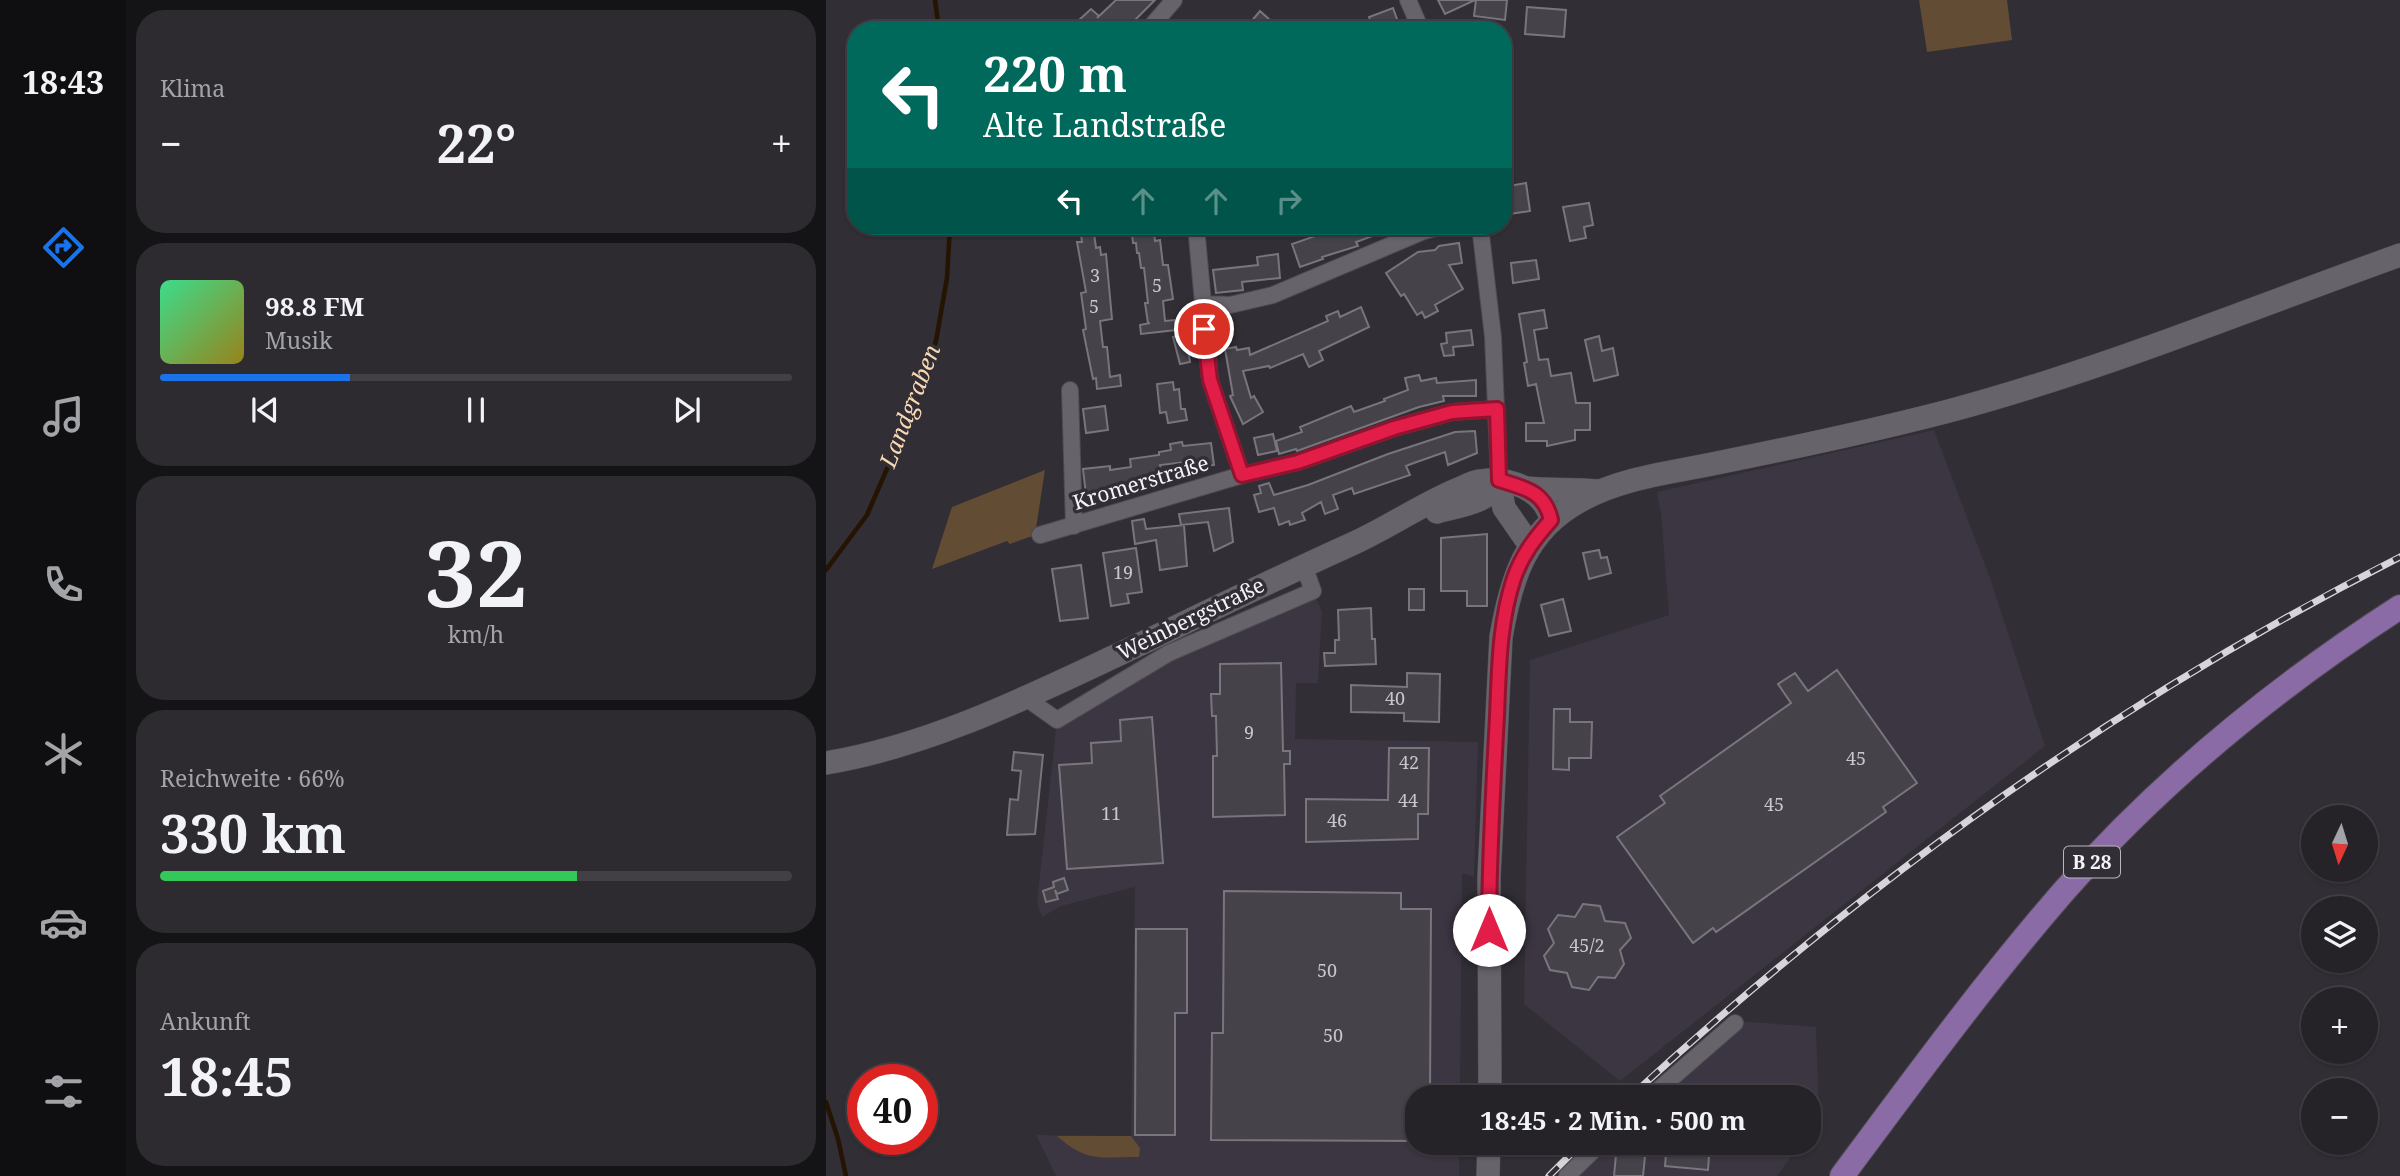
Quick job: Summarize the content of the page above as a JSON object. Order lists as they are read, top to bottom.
{
  "streets": {
    "main road": ["B 28"],
    "street": ["Kromerstraße", "Weinbergstraße"]
  },
  "water": ["Landgraben"],
  "house_numbers": [
    "3",
    "5",
    "5",
    "19",
    "40",
    "9",
    "45",
    "42",
    "44",
    "45",
    "11",
    "46",
    "45/2",
    "50",
    "50"
  ],
  "north": "bottom",
  "page": {
    "tabs": "18:43",
    "tile": [
      "Klima",
      ["32", "km/h"],
      ["Reichweite · 66%", "330 km"],
      ["Ankunft", "18:45"]
    ],
    "turn": ["220 m", "Alte Landstraße"],
    "heat": ["−", "22°", "+"],
    "song": ["98.8 FM", "Musik"],
    "map_buttons": ["+", "−"],
    "limit": "40",
    "trip": "18:45 · 2 Min. · 500 m"
  }
}
